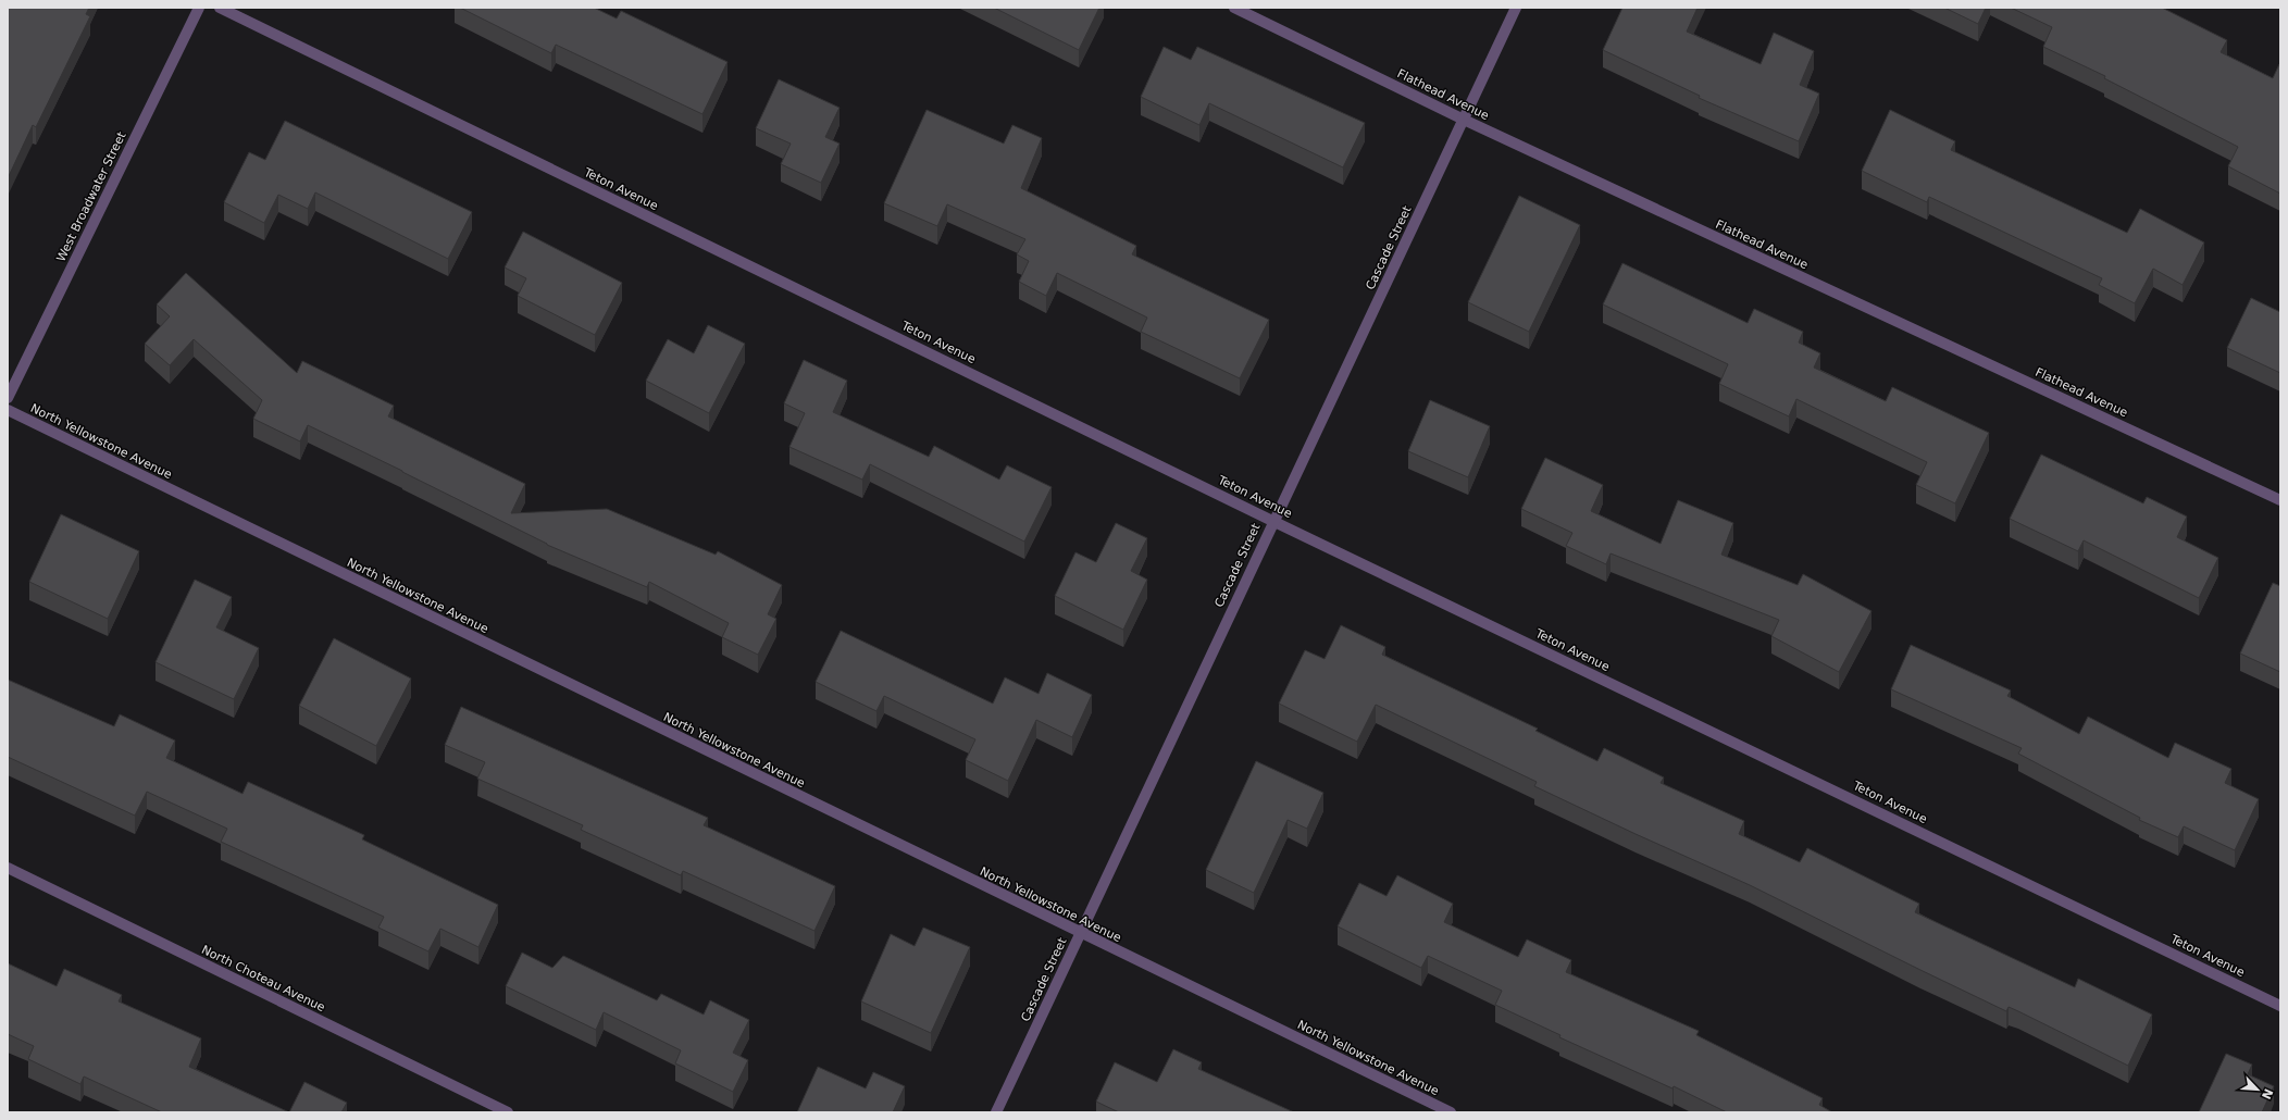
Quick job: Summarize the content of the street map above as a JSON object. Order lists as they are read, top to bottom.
{
  "streets": {
    "street": [
      "Flathead Avenue",
      "Teton Avenue",
      "West Broadwater Street",
      "Cascade Street",
      "North Yellowstone Avenue",
      "North Choteau Avenue"
    ]
  },
  "crossings": [
    ["Flathead Avenue", "Cascade Street"],
    ["Teton Avenue", "Cascade Street"],
    ["Cascade Street", "North Yellowstone Avenue"]
  ],
  "north": "bottom right"
}
